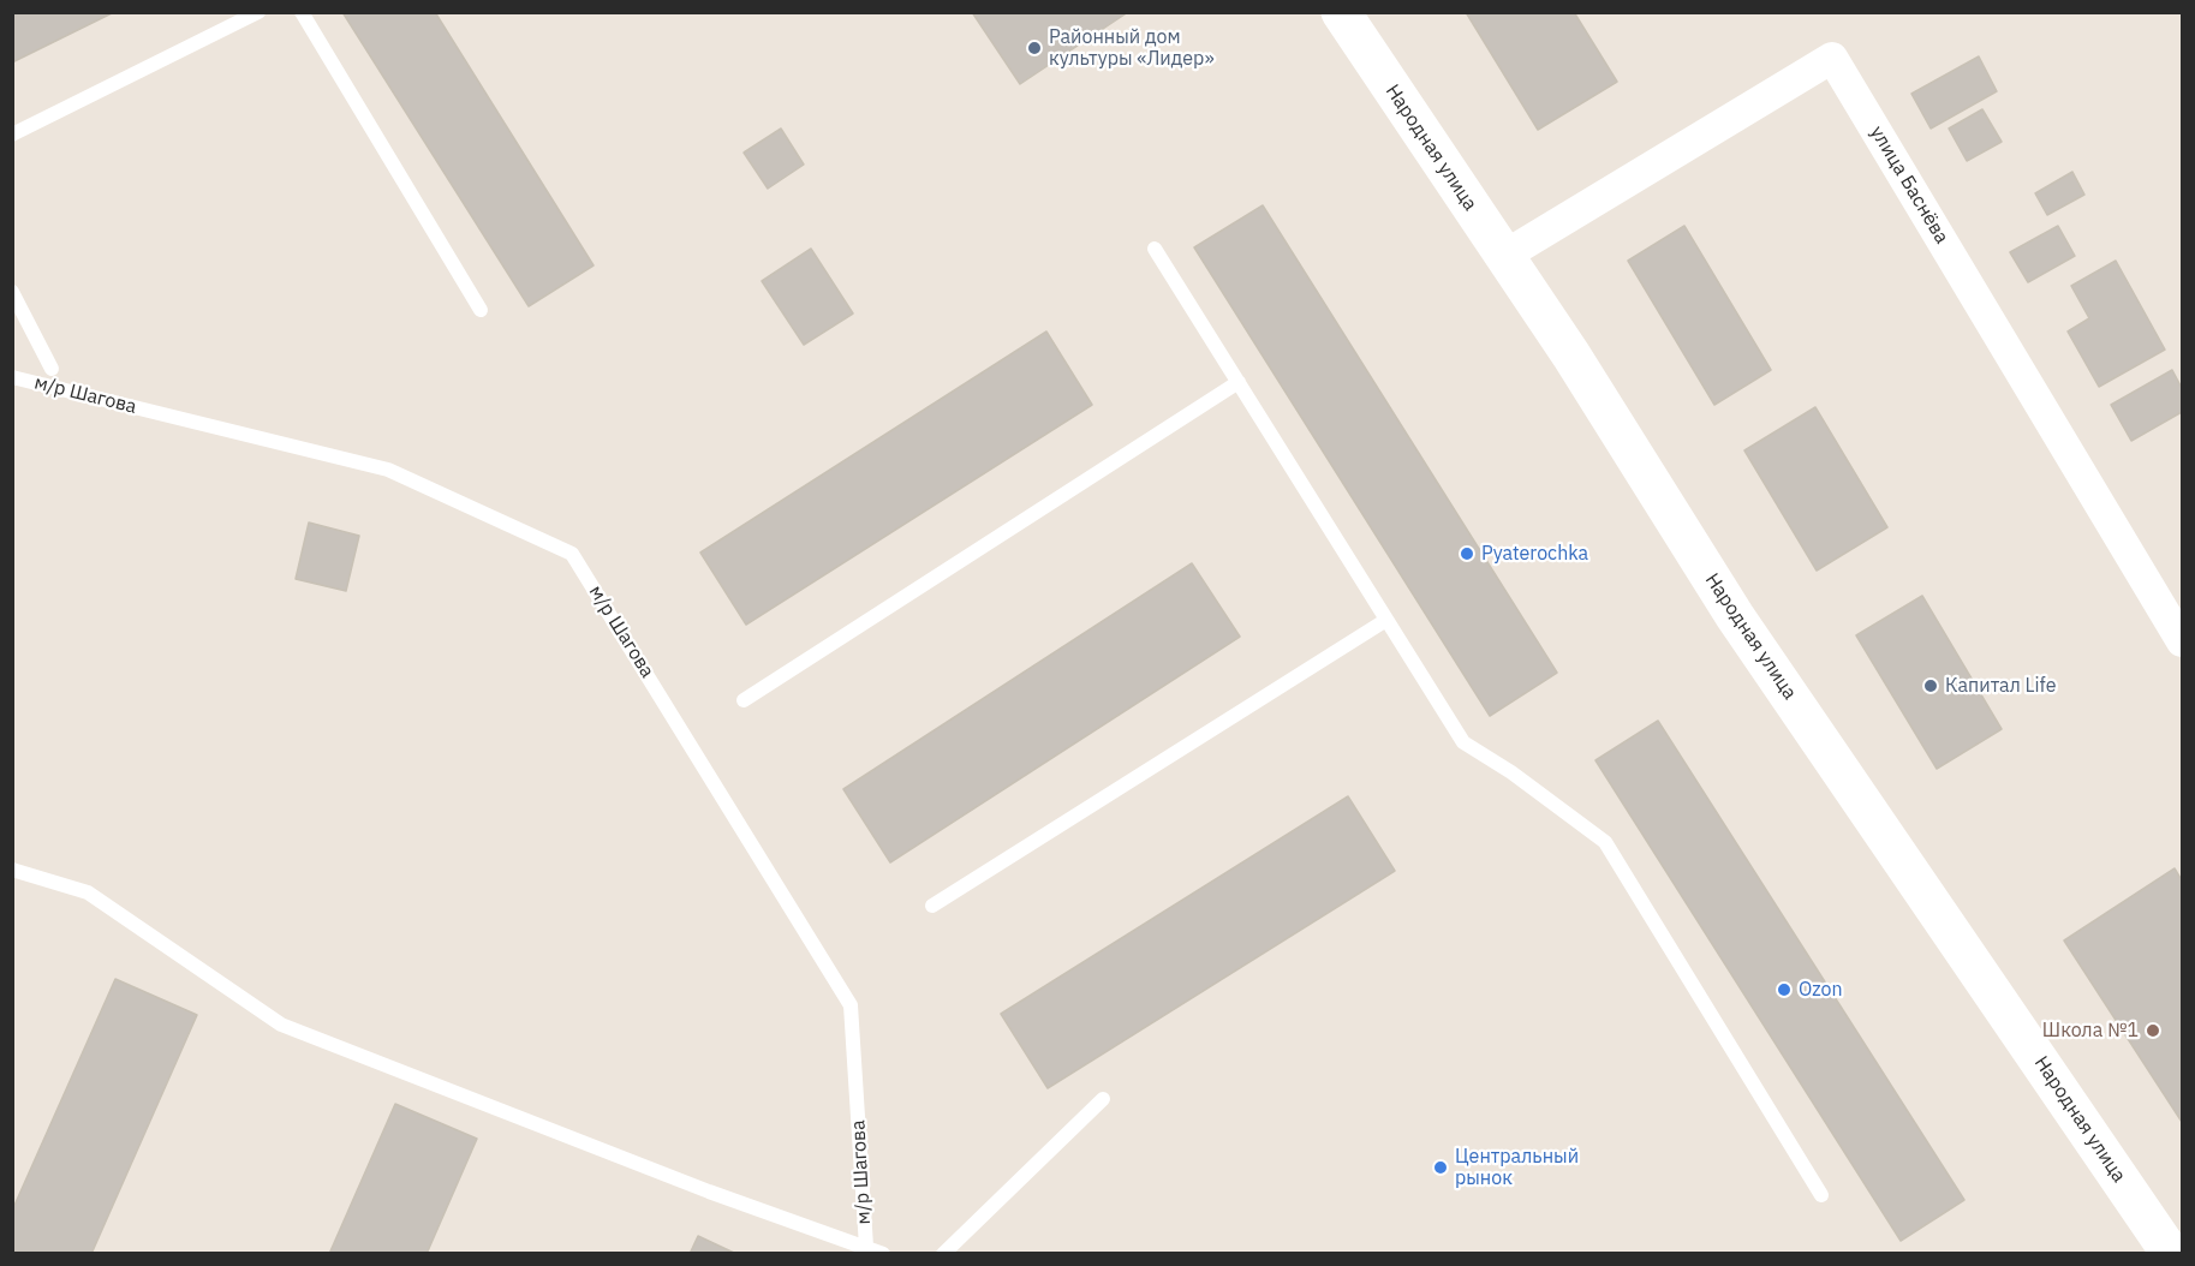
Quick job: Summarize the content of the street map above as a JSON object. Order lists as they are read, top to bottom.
{
  "streets": {
    "street": ["Народная улица", "улица Баснёва"],
    "lane": ["м/р Шагова"]
  },
  "crossings": [
    ["Народная улица", "улица Баснёва"]
  ],
  "places": [
    "Районный дом культуры «Лидер»",
    "Pyaterochka",
    "Капитал Life",
    "Ozon",
    "Школа №1",
    "Центральный рынок"
  ]
}
